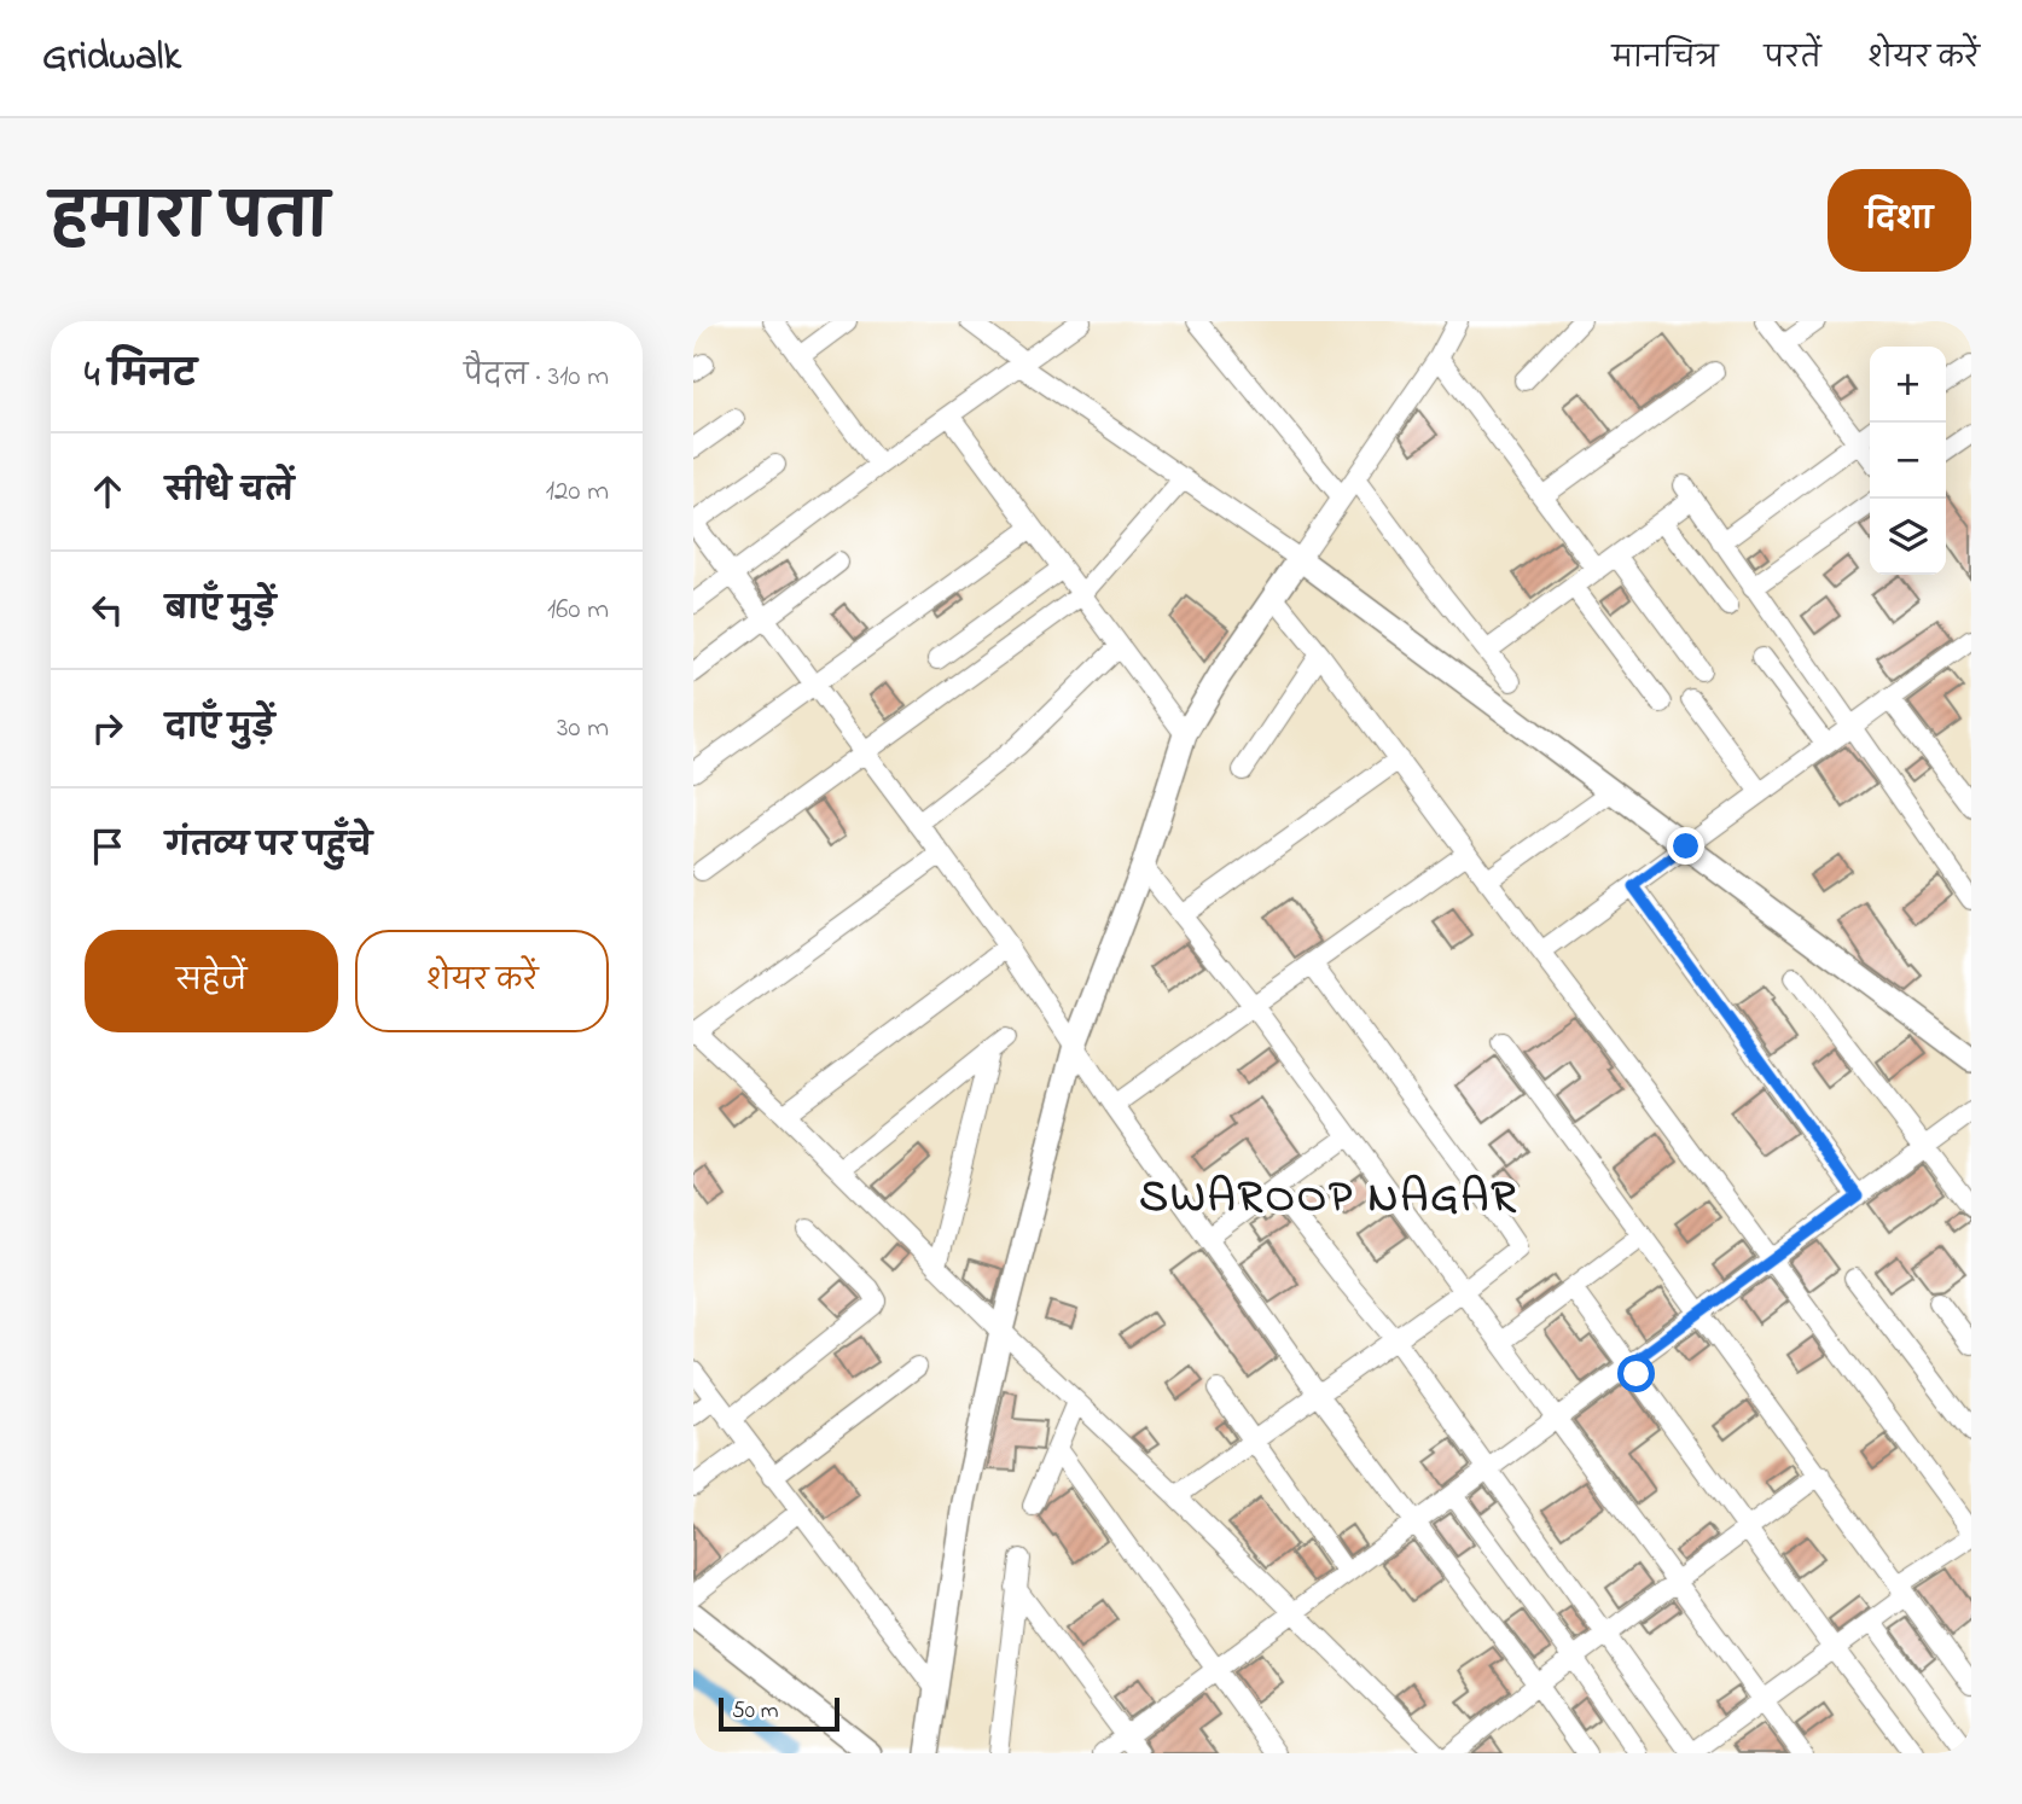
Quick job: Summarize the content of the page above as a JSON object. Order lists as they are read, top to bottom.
{
  "districts": ["SWAROOP NAGAR"],
  "scale_bar": "50 m",
  "page": {
    "header": "Gridwalk",
    "nav": ["मानचित्र", "परतें", "शेयर करें"],
    "title": "हमारा पता",
    "buttons": [
      "दिशा",
      ["सहेजें", "शेयर करें"]
    ],
    "heading": ["4 मिनट", "पैदल · 310 m"],
    "map_buttons": ["+", "−"],
    "list": [
      ["सीधे चलें", "120 m"],
      ["बाएँ मुड़ें", "160 m"],
      ["दाएँ मुड़ें", "30 m"],
      "गंतव्य पर पहुँचे"
    ],
    "scale": "50 m"
  }
}
